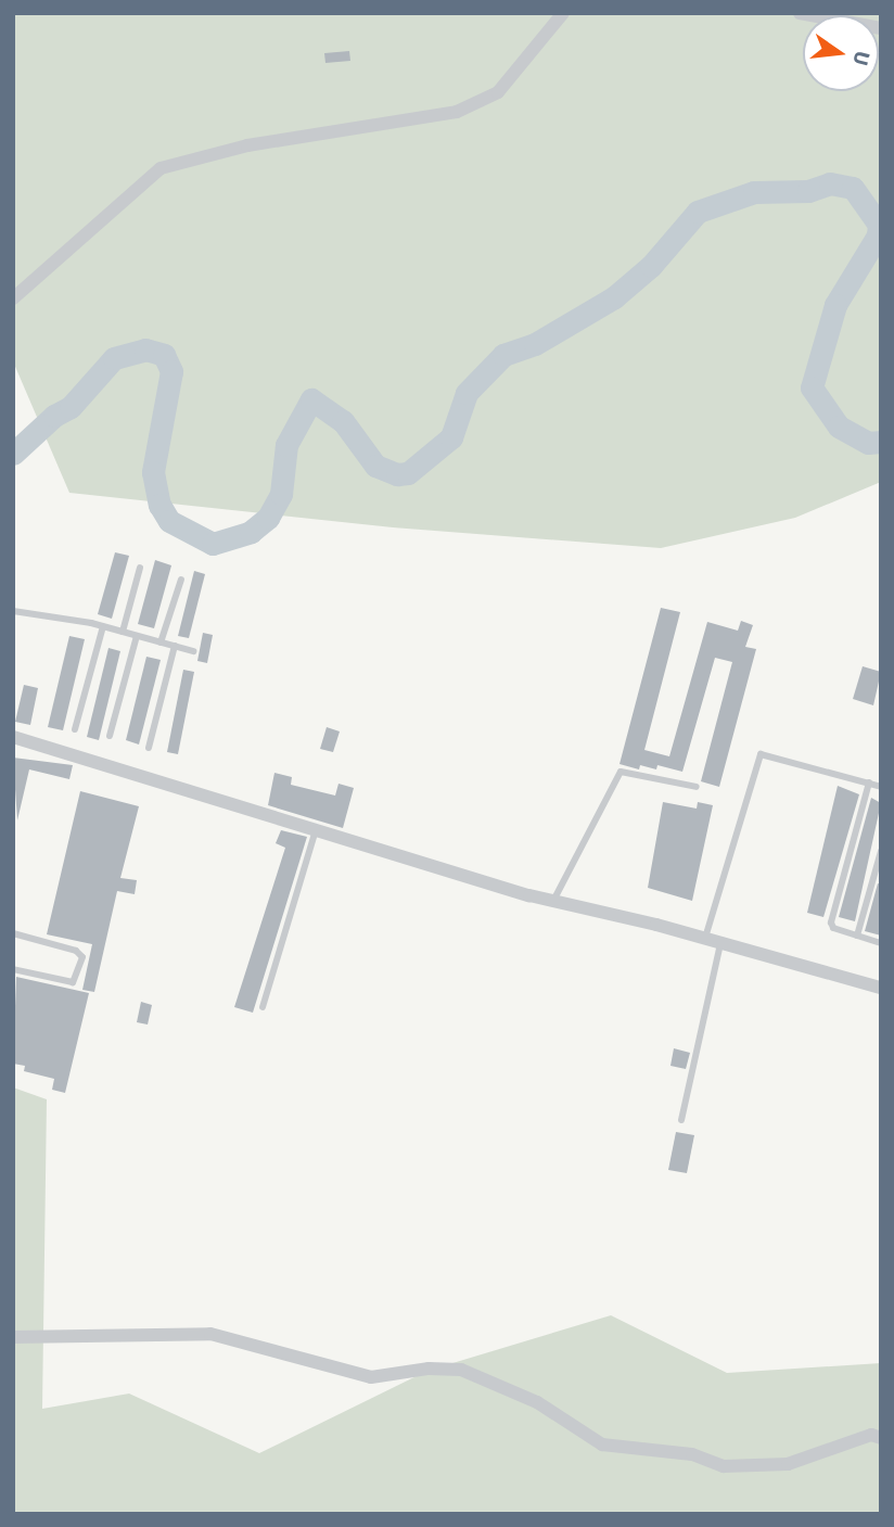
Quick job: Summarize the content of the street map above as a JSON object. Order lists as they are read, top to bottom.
{
  "north": "right"
}
